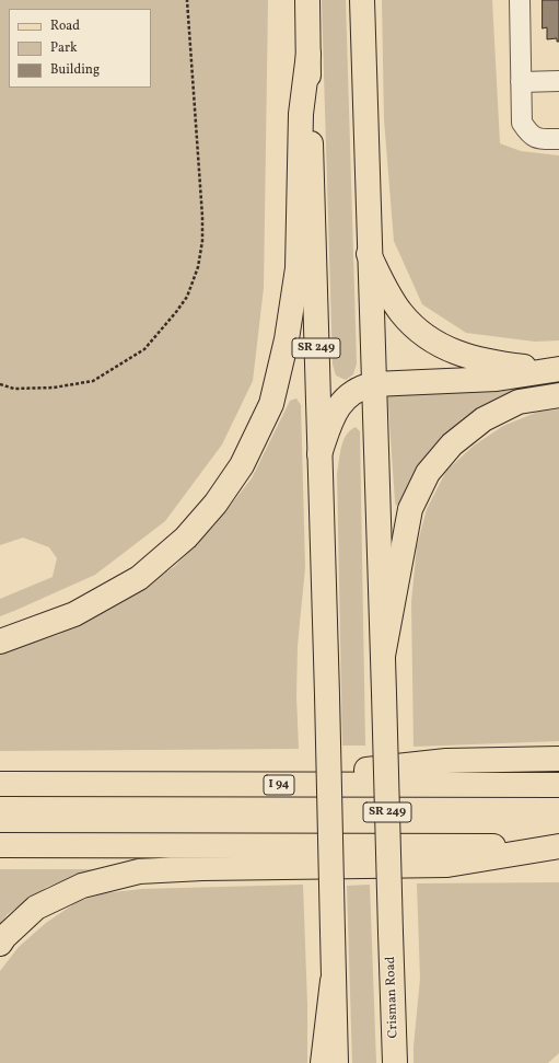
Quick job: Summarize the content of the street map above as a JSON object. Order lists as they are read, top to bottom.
{
  "streets": {
    "main road": ["SR 249", "I 94", "Crisman Road"]
  },
  "crossings": [
    ["SR 249", "Crisman Road"]
  ],
  "legend": ["Road", "Park", "Building"]
}
